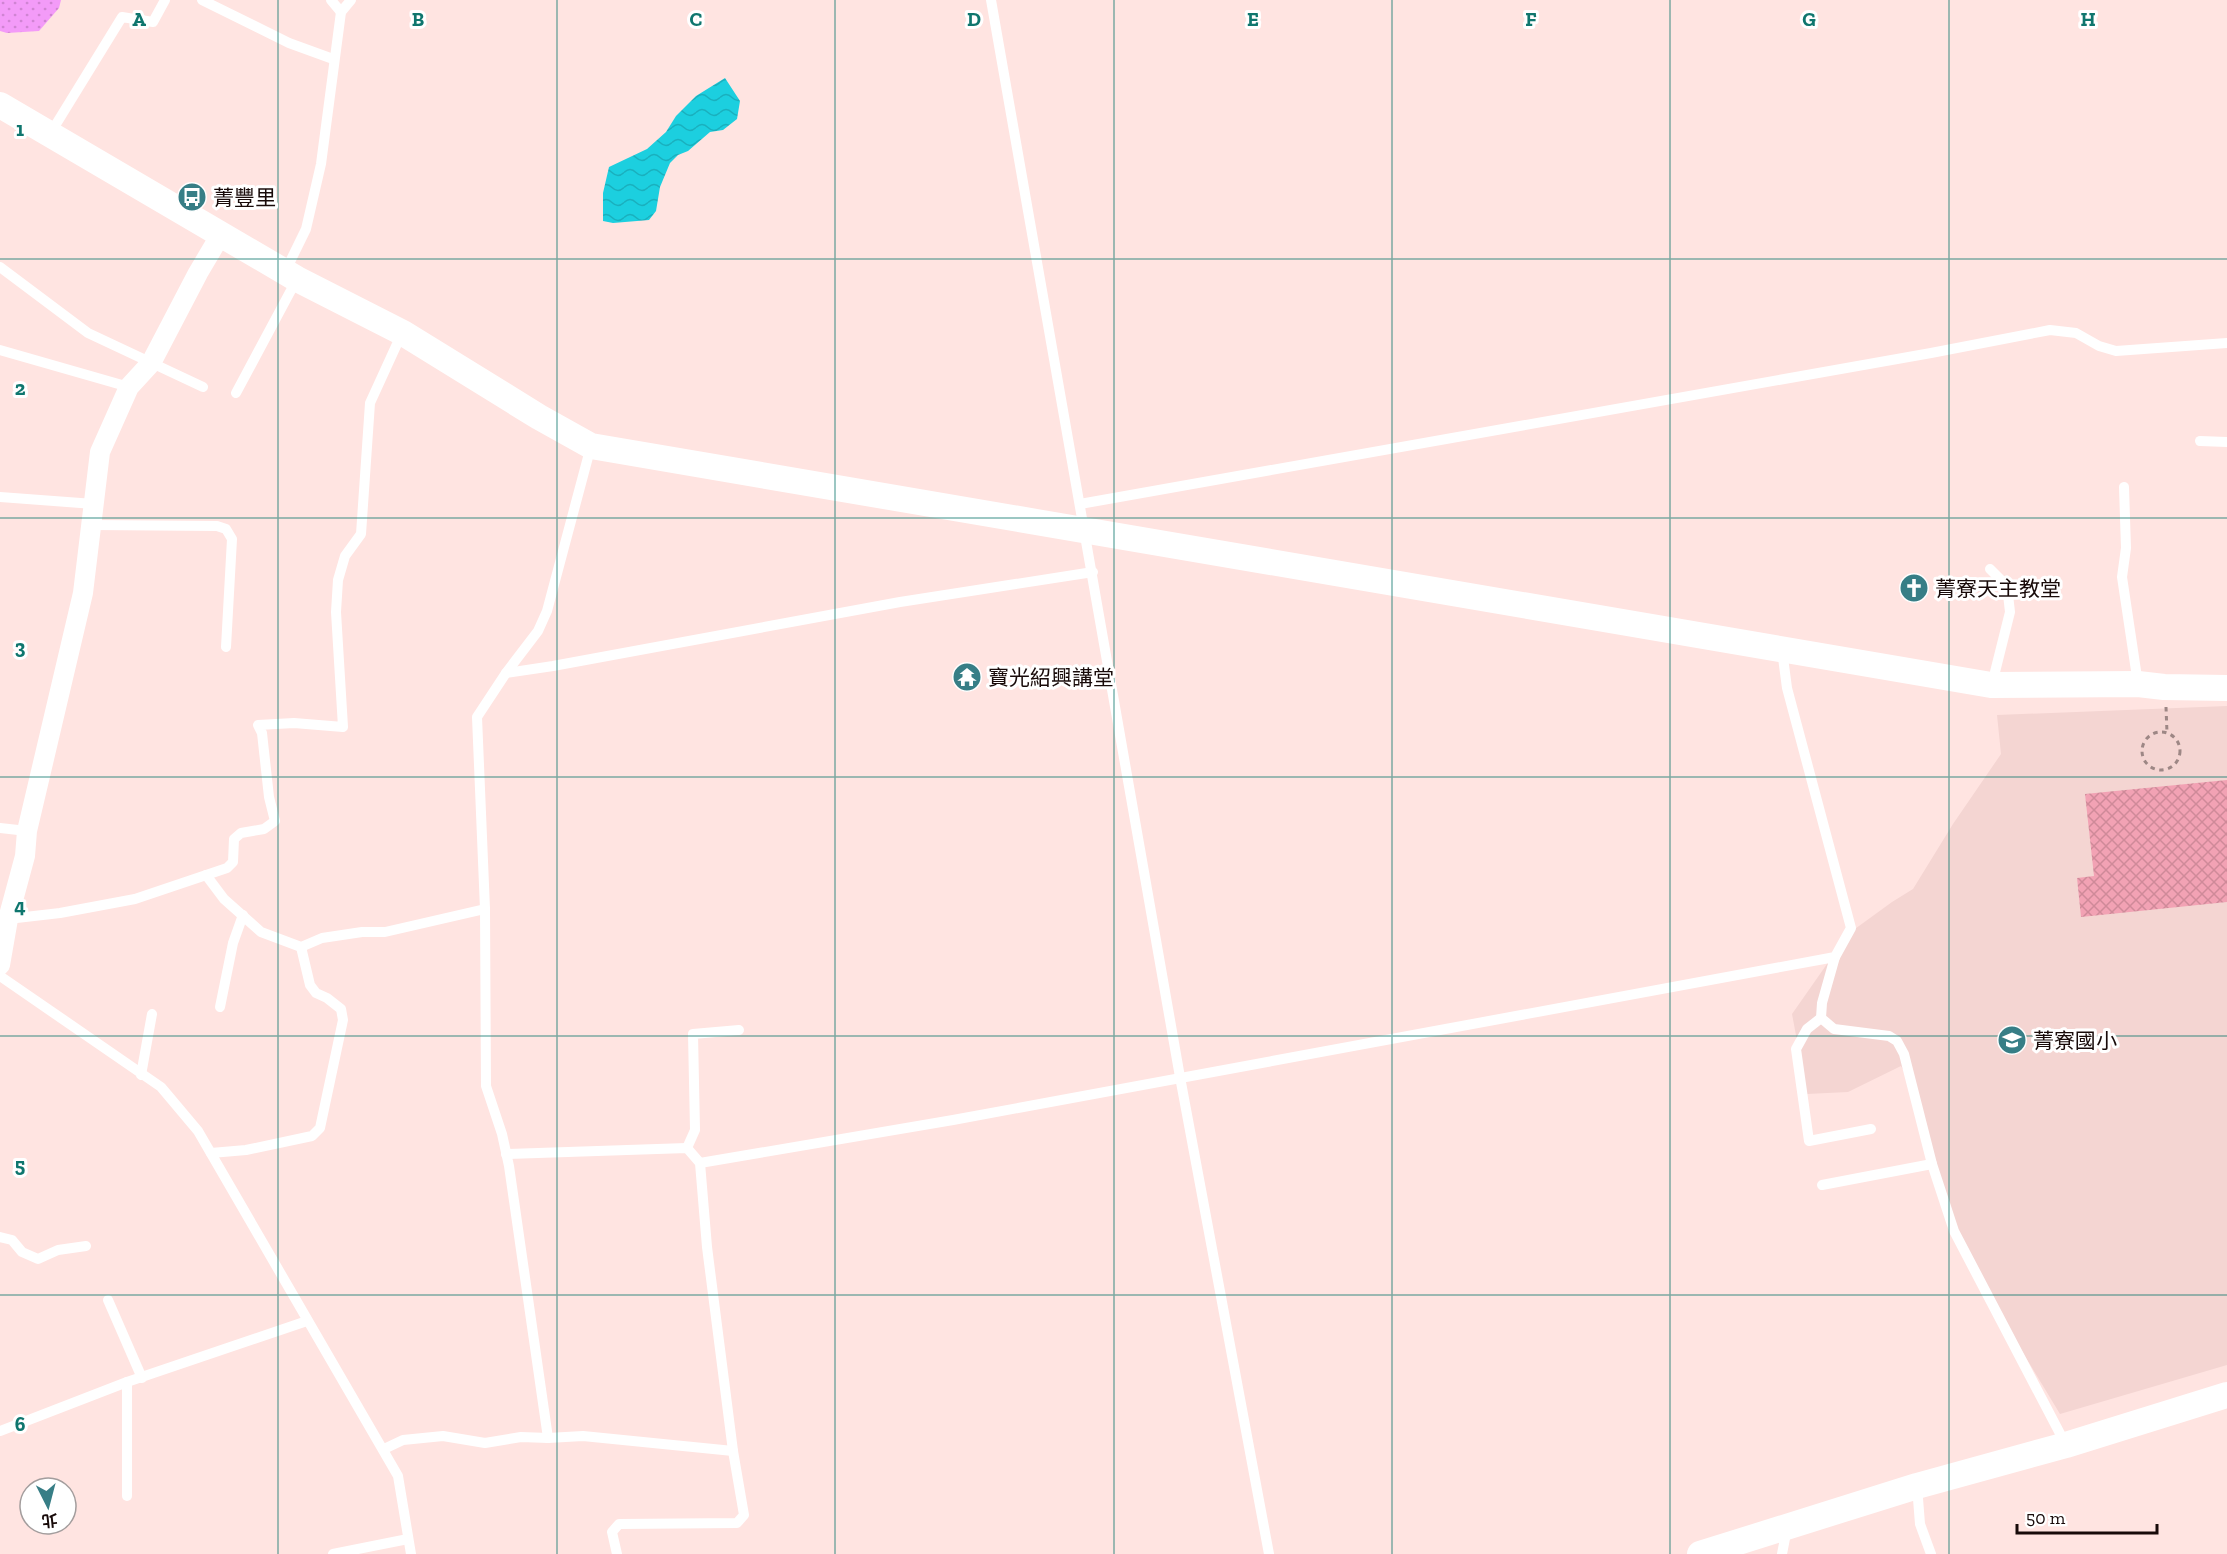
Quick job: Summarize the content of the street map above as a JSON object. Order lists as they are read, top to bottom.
{
  "places": {
    "bus stop": ["菁豐里"],
    "church": ["菁寮天主教堂"],
    "temple": ["寶光紹興講堂"],
    "school or university": ["菁寮國小"]
  },
  "scale_bar": "50 m",
  "north": "bottom",
  "grid": {
    "columns": [
      "A",
      "B",
      "C",
      "D",
      "E",
      "F",
      "G",
      "H"
    ],
    "rows": [
      "1",
      "2",
      "3",
      "4",
      "5",
      "6"
    ]
  }
}
